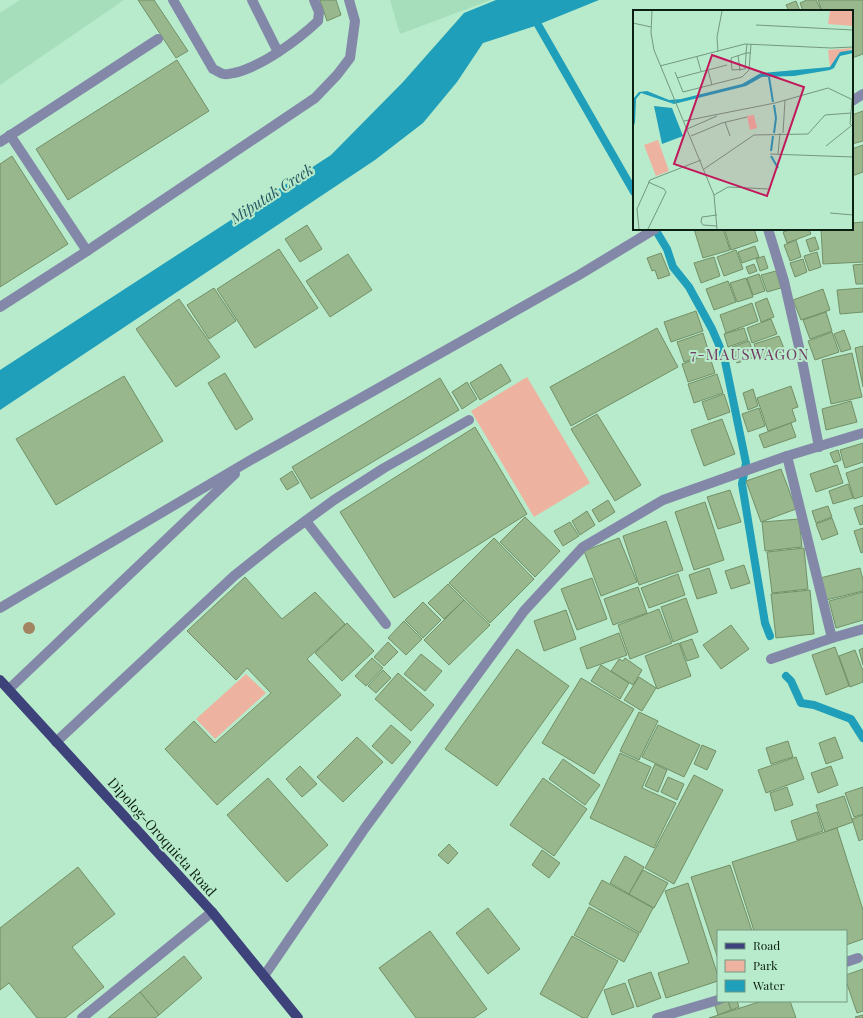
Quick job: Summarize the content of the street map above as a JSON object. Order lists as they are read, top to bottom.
{
  "streets": {
    "main road": ["Dipolog-Oroquieta Road"]
  },
  "districts": ["7-MAUSWAGON"],
  "water": ["Miputak Creek"],
  "legend": ["Road", "Park", "Water"]
}
